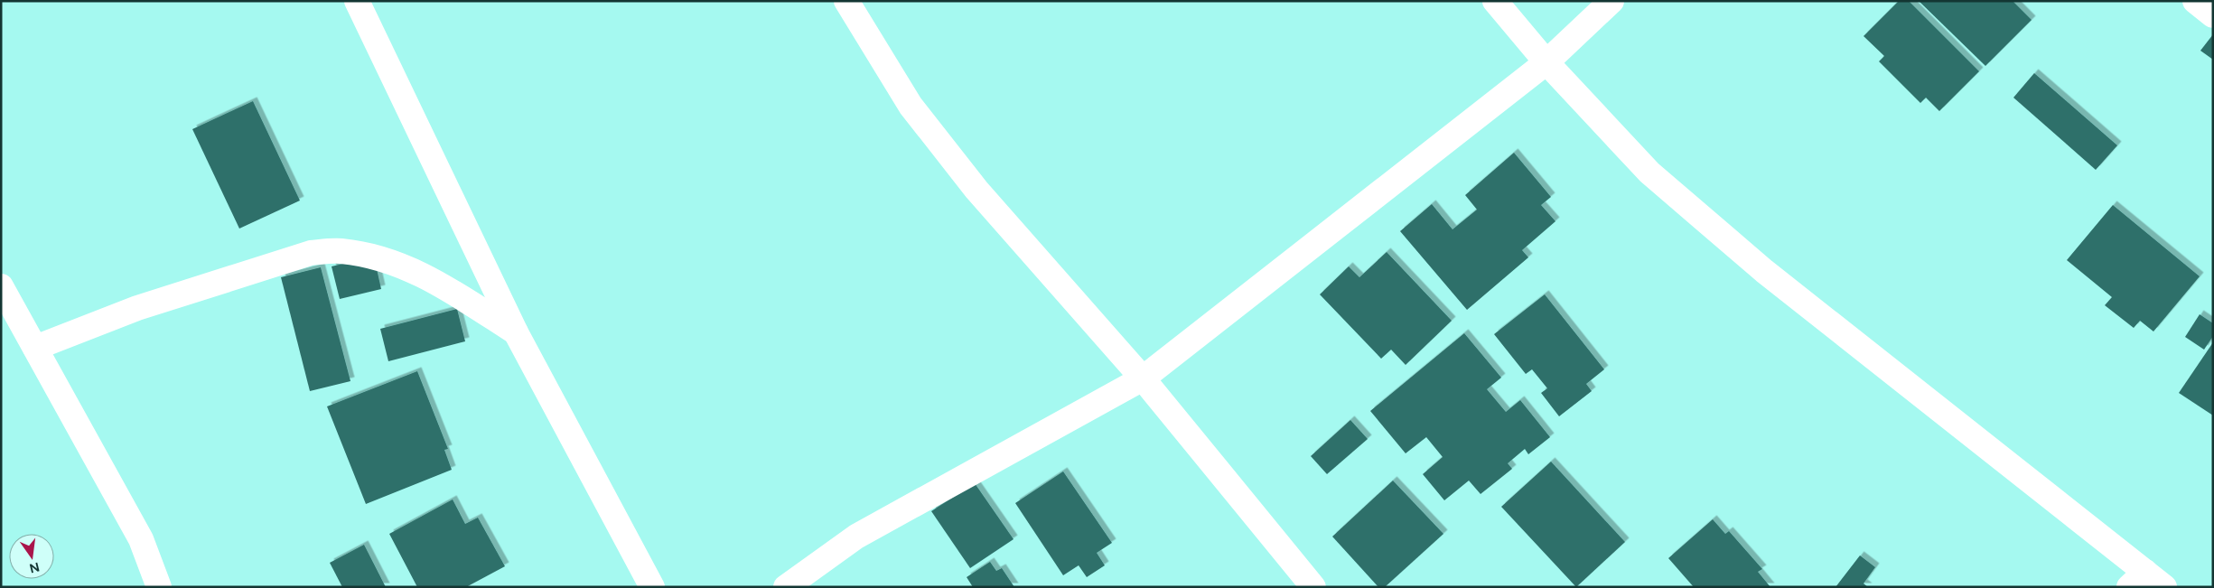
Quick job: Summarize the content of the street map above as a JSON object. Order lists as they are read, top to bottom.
{
  "north": "bottom"
}
